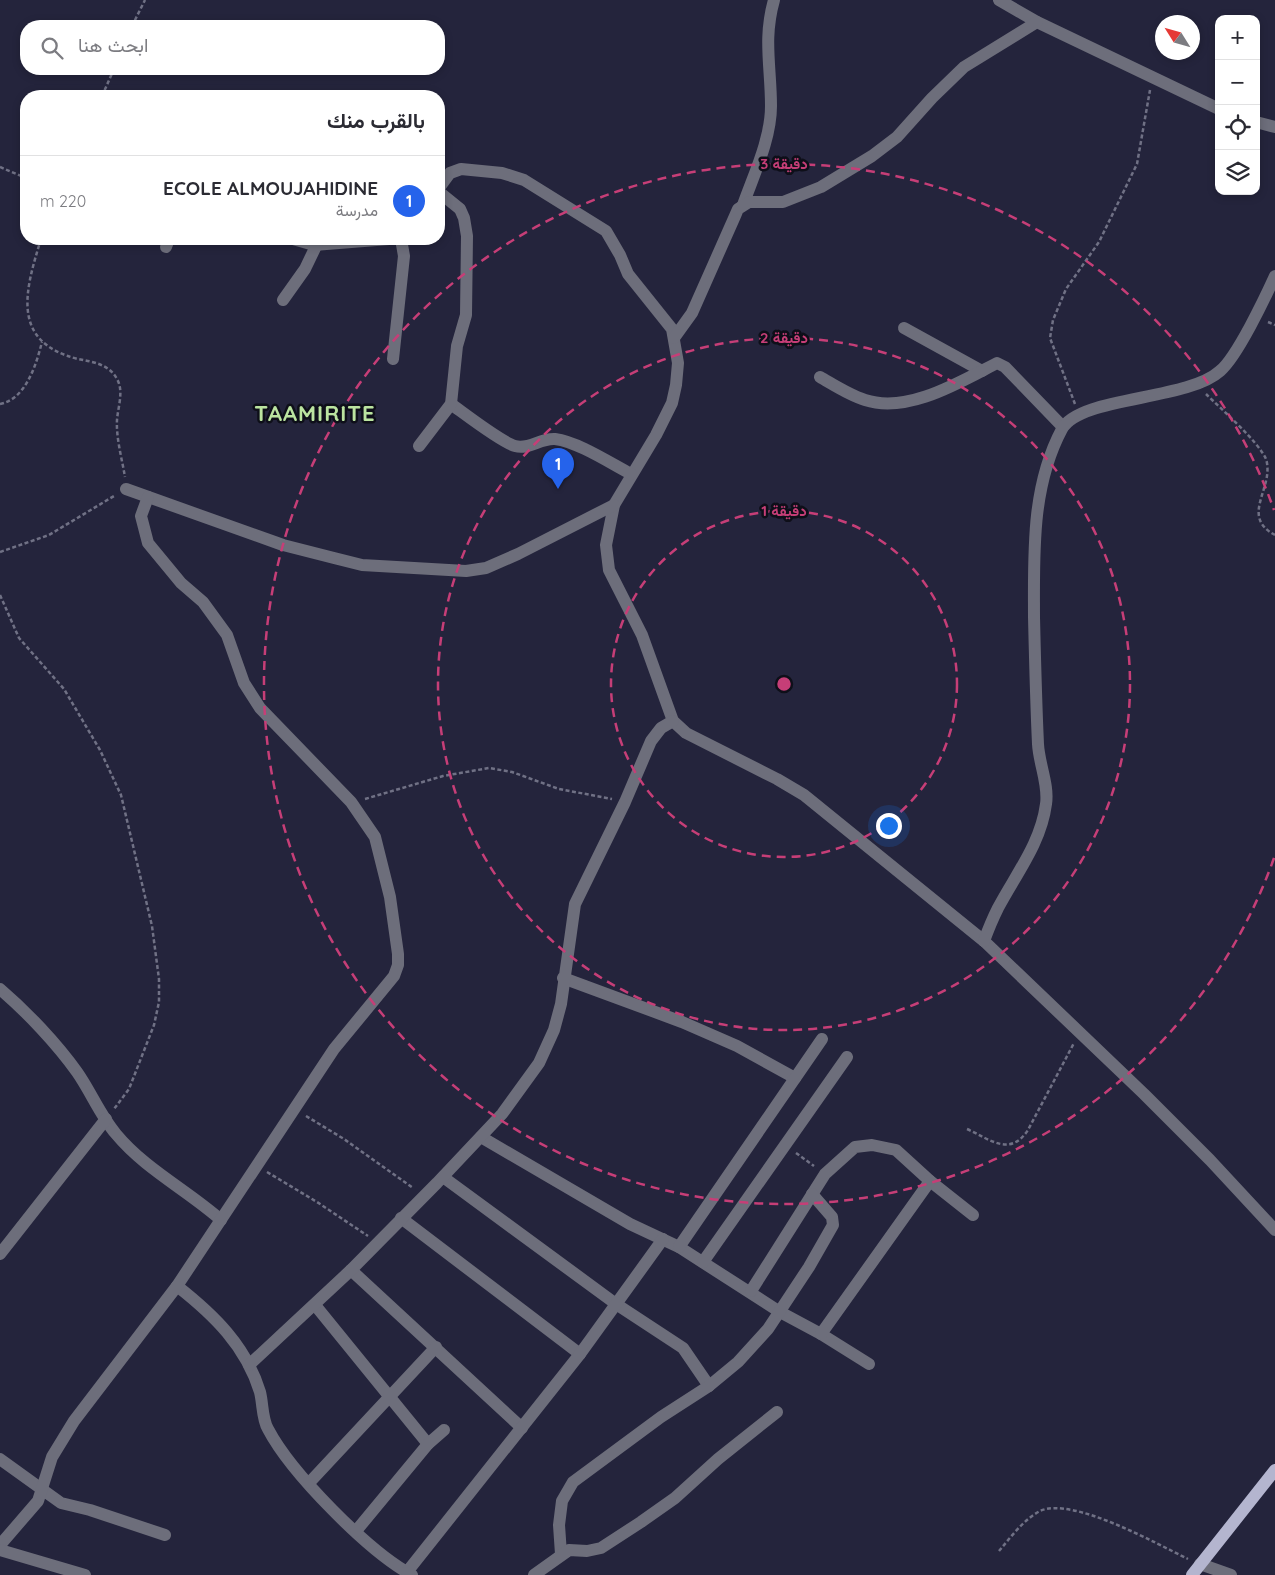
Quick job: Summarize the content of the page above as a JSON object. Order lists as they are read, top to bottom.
{
  "districts": ["TAAMIRITE"],
  "north": "top left",
  "page": {
    "map_buttons": ["+", "−"],
    "search": "ابحث هنا",
    "heading": "بالقرب منك",
    "list": [
      {
        "mark": "1",
        "name": "ECOLE ALMOUJAHIDINE",
        "note": "مدرسة",
        "value": "220 m"
      }
    ],
    "pins": "1"
  },
  "rings": ["3 دقيقة", "2 دقيقة", "1 دقيقة"]
}
